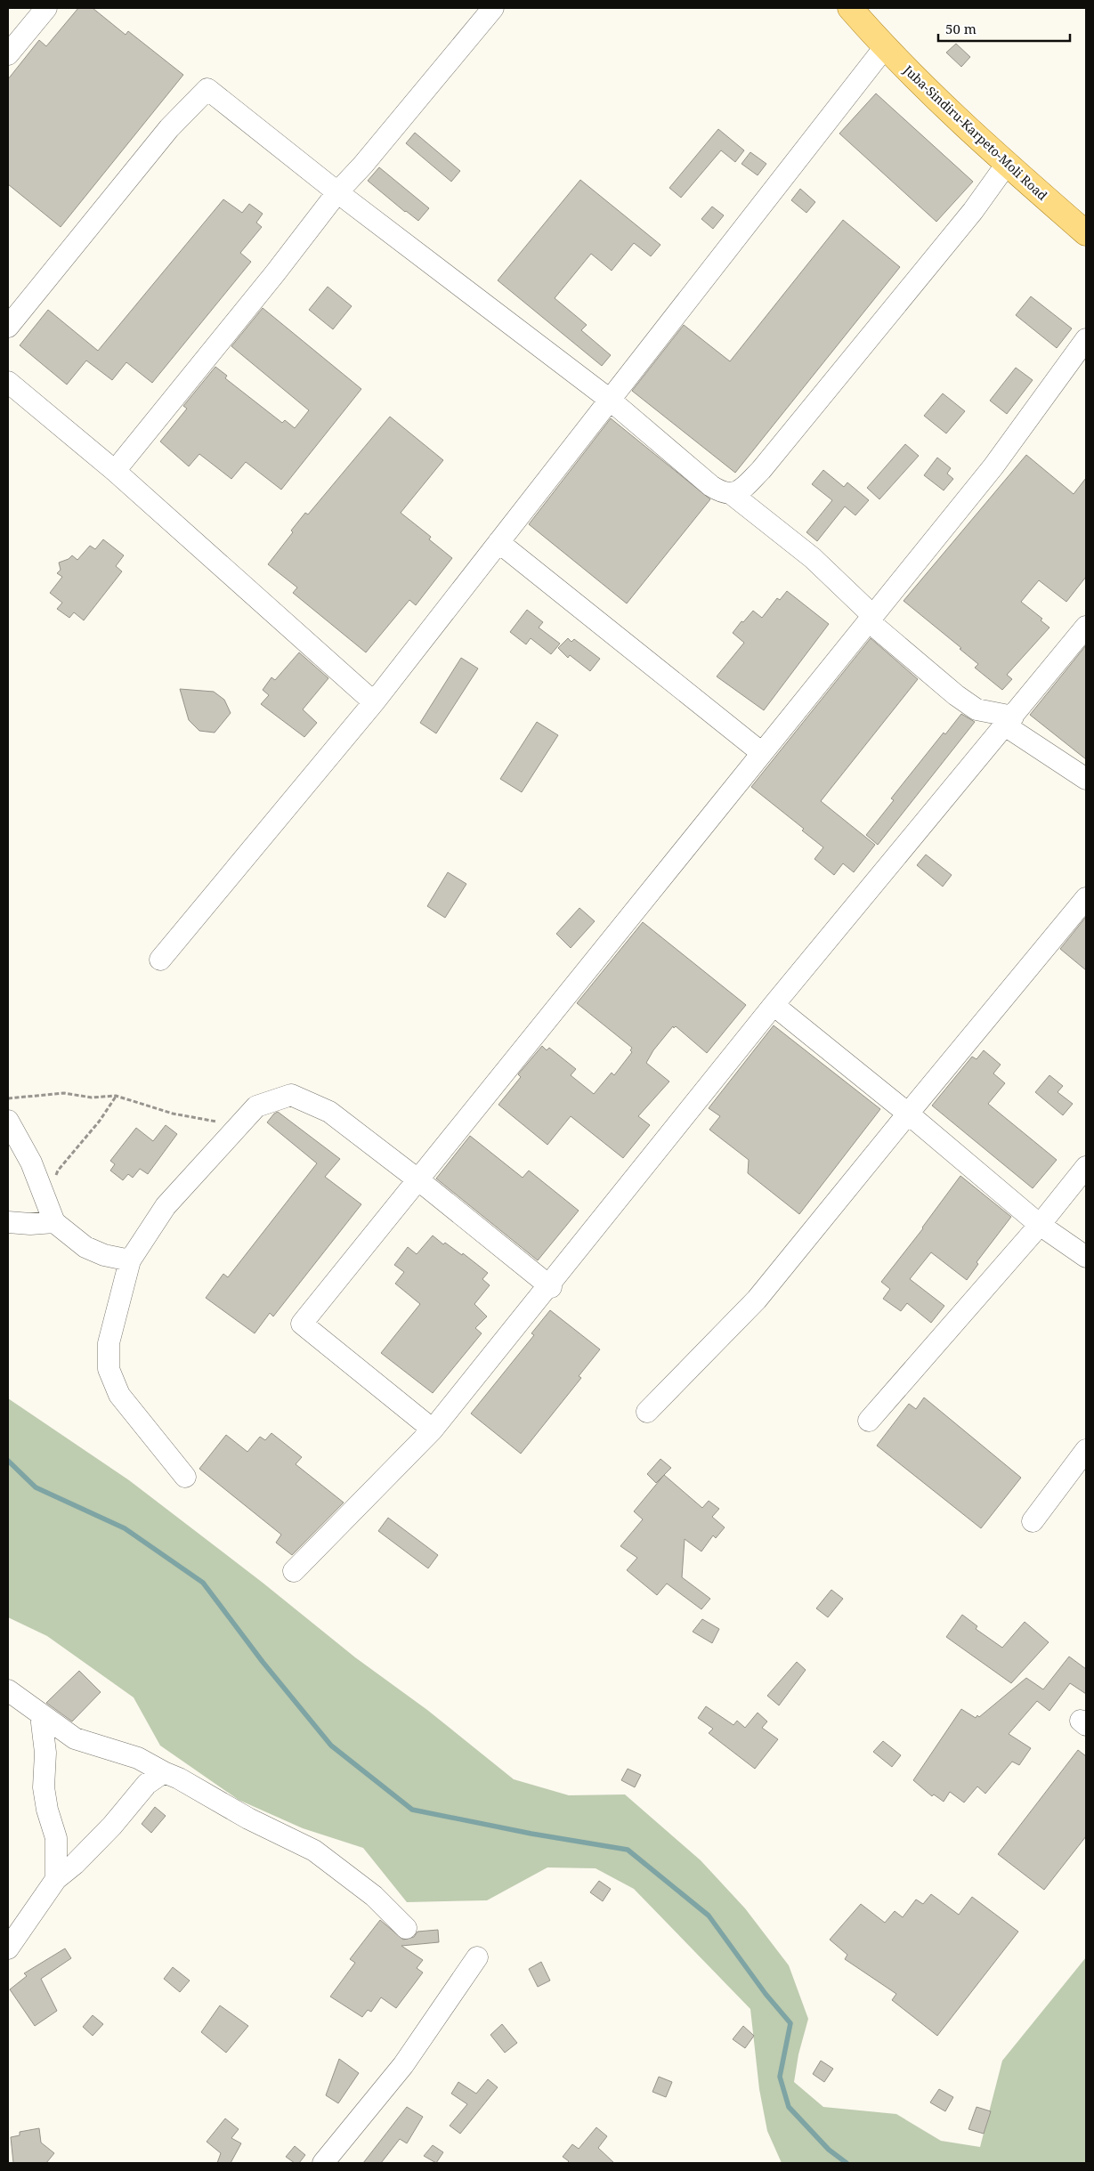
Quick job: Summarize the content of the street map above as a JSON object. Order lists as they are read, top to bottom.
{
  "streets": {
    "main road": ["Juba-Sindiru-Karpeto-Moli Road"]
  },
  "scale_bar": "50 m"
}
